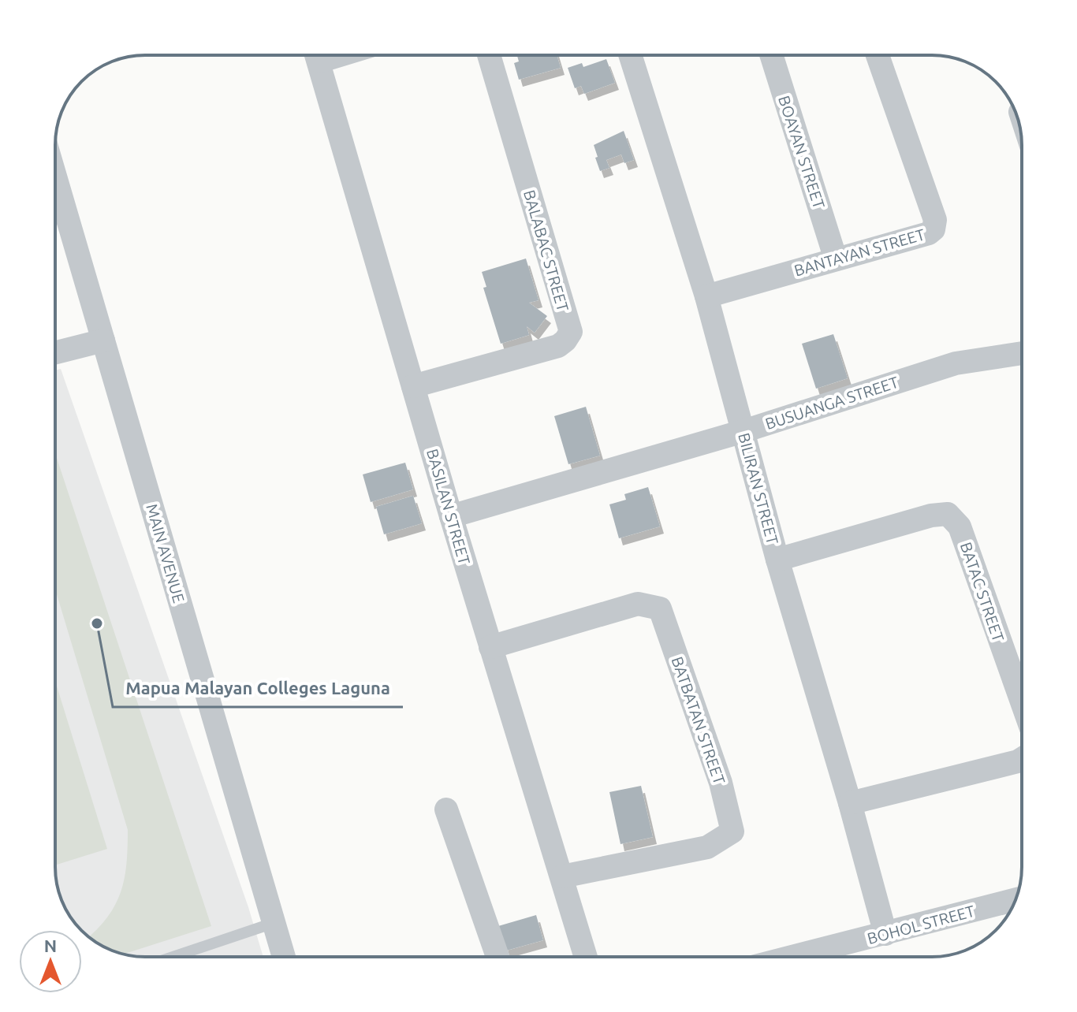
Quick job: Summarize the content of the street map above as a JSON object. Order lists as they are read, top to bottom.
{
  "streets": {
    "street": [
      "BOAYAN STREET",
      "BALABAC STREET",
      "BANTAYAN STREET",
      "BUSUANGA STREET",
      "BILIRAN STREET",
      "BASILAN STREET",
      "MAIN AVENUE",
      "BATAC STREET",
      "BATBATAN STREET",
      "BOHOL STREET"
    ]
  },
  "crossings": [
    ["BOAYAN STREET", "BANTAYAN STREET"],
    ["BALABAC STREET", "BASILAN STREET"],
    ["BANTAYAN STREET", "BILIRAN STREET"],
    ["BUSUANGA STREET", "BILIRAN STREET"],
    ["BUSUANGA STREET", "BASILAN STREET"],
    ["BILIRAN STREET", "BATAC STREET"],
    ["BILIRAN STREET", "BOHOL STREET"],
    ["BASILAN STREET", "BATBATAN STREET"]
  ],
  "places": ["Mapua Malayan Colleges Laguna"],
  "north": "top"
}
